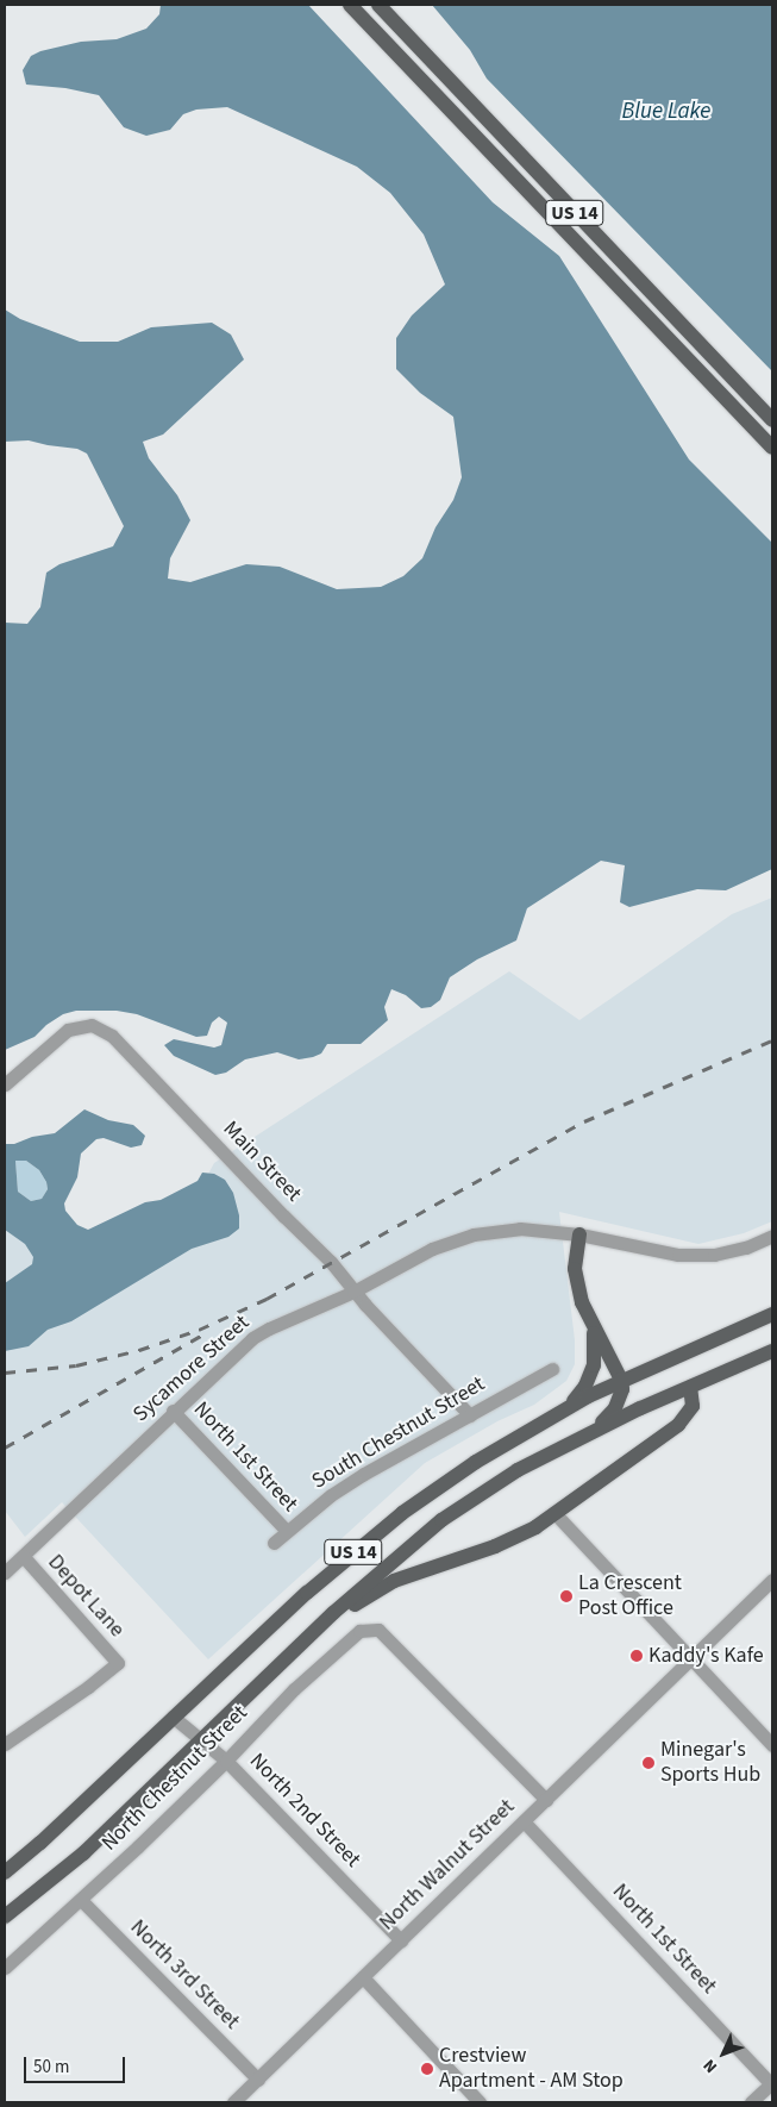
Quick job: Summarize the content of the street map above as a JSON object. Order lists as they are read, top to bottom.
{
  "streets": {
    "main road": ["US 14"],
    "street": [
      "Main Street",
      "Sycamore Street",
      "South Chestnut Street",
      "North 1st Street",
      "Depot Lane",
      "North Chestnut Street",
      "North 2nd Street",
      "North Walnut Street",
      "North 3rd Street"
    ]
  },
  "crossings": [
    ["US 14", "North 2nd Street"],
    ["Main Street", "Sycamore Street"],
    ["Main Street", "South Chestnut Street"],
    ["Sycamore Street", "North 1st Street"],
    ["Sycamore Street", "Depot Lane"],
    ["South Chestnut Street", "North 1st Street"],
    ["North 1st Street", "North Walnut Street"],
    ["North Chestnut Street", "North 2nd Street"],
    ["North Chestnut Street", "North Walnut Street"],
    ["North Chestnut Street", "North 3rd Street"],
    ["North 2nd Street", "North Walnut Street"],
    ["North Walnut Street", "North 3rd Street"]
  ],
  "water": ["Blue Lake"],
  "places": [
    "La Crescent Post Office",
    "Kaddy's Kafe",
    "Minegar's Sports Hub",
    "Crestview Apartment - AM Stop"
  ],
  "scale_bar": "50 m",
  "north": "bottom left"
}
